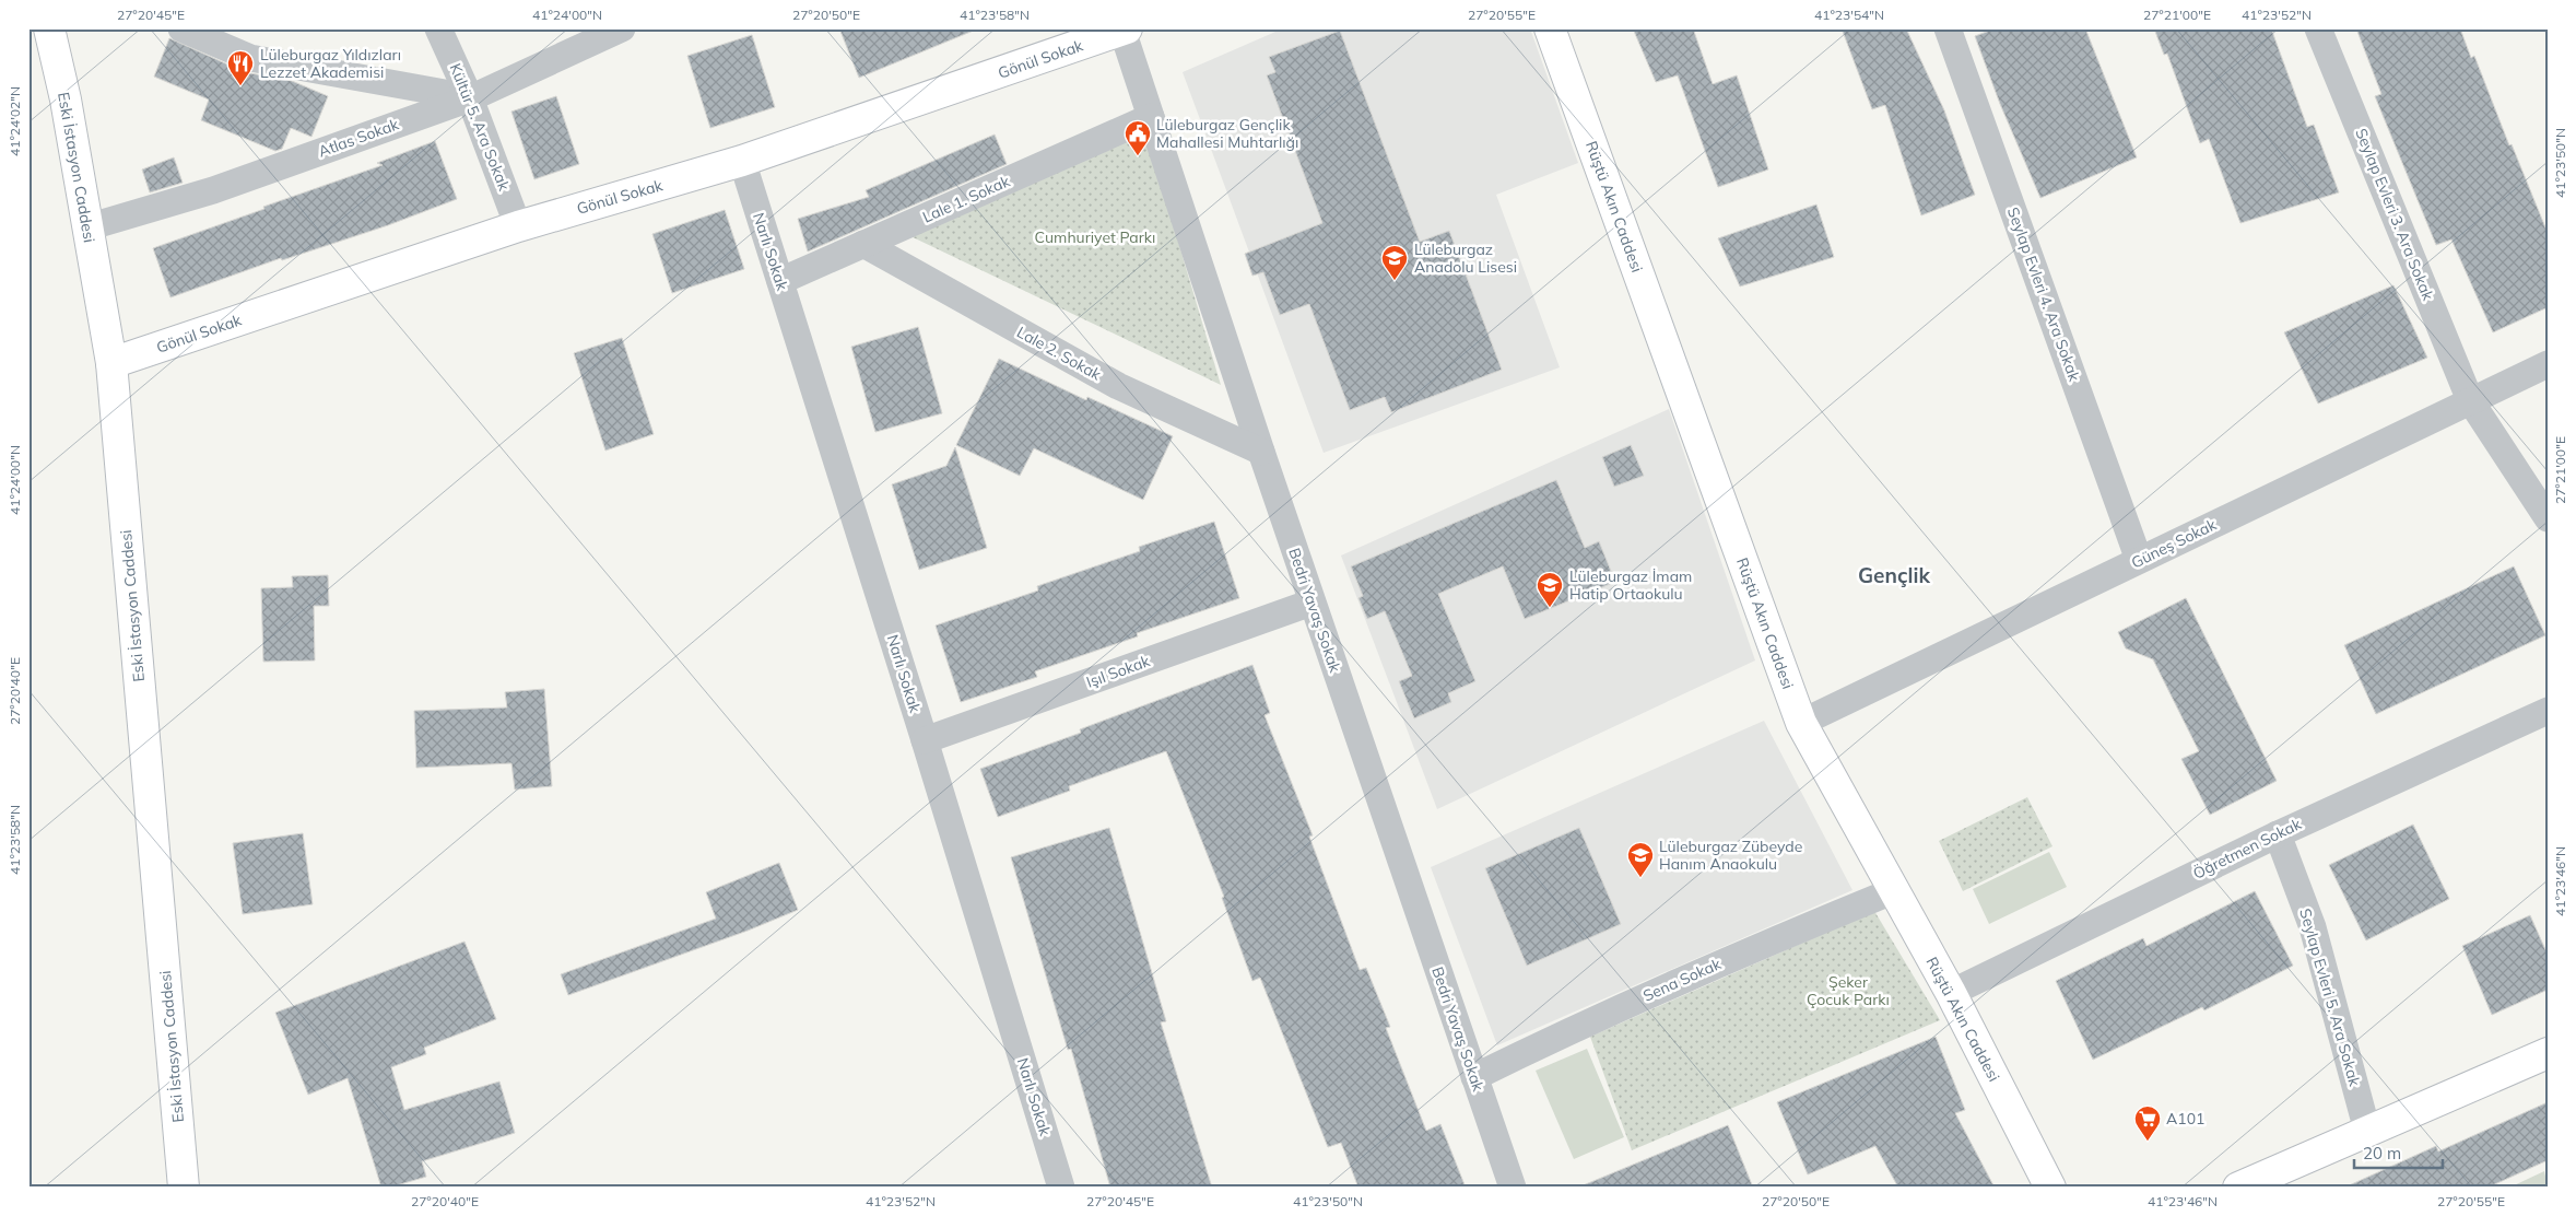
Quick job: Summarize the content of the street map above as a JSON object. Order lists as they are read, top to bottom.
{
  "streets": {
    "street": [
      "Gönül Sokak",
      "Kültür 5. Ara Sokak",
      "Atlas Sokak",
      "Eski İstasyon Caddesi",
      "Lale 1. Sokak",
      "Rüştü Akın Caddesi",
      "Seylap Evleri 3. Ara Sokak",
      "Narlı Sokak",
      "Seylap Evleri 4. Ara Sokak",
      "Lale 2. Sokak",
      "Güneş Sokak",
      "Bedri Yavaş Sokak",
      "Işıl Sokak",
      "Öğretmen Sokak",
      "Sena Sokak",
      "Seylap Evleri 5. Ara Sokak"
    ]
  },
  "crossings": [
    ["Gönül Sokak", "Kültür 5. Ara Sokak"],
    ["Gönül Sokak", "Eski İstasyon Caddesi"],
    ["Gönül Sokak", "Narlı Sokak"],
    ["Gönül Sokak", "Bedri Yavaş Sokak"],
    ["Kültür 5. Ara Sokak", "Atlas Sokak"],
    ["Atlas Sokak", "Eski İstasyon Caddesi"],
    ["Lale 1. Sokak", "Narlı Sokak"],
    ["Lale 1. Sokak", "Lale 2. Sokak"],
    ["Lale 1. Sokak", "Bedri Yavaş Sokak"],
    ["Rüştü Akın Caddesi", "Güneş Sokak"],
    ["Rüştü Akın Caddesi", "Öğretmen Sokak"],
    ["Rüştü Akın Caddesi", "Sena Sokak"],
    ["Seylap Evleri 3. Ara Sokak", "Güneş Sokak"],
    ["Narlı Sokak", "Işıl Sokak"],
    ["Seylap Evleri 4. Ara Sokak", "Güneş Sokak"],
    ["Lale 2. Sokak", "Bedri Yavaş Sokak"],
    ["Bedri Yavaş Sokak", "Işıl Sokak"],
    ["Bedri Yavaş Sokak", "Sena Sokak"],
    ["Öğretmen Sokak", "Seylap Evleri 5. Ara Sokak"]
  ],
  "districts": ["Gençlik"],
  "parks": ["Cumhuriyet Parkı", "Şeker Çocuk Parkı"],
  "places": {
    "restaurant": ["Lüleburgaz Yıldızları Lezzet Akademisi"],
    "public building": ["Lüleburgaz Gençlik Mahallesi Muhtarlığı"],
    "school or university": ["Lüleburgaz Anadolu Lisesi", "Lüleburgaz İmam Hatip Ortaokulu", "Lüleburgaz Zübeyde Hanım Anaokulu"],
    "supermarket": ["A101"]
  },
  "scale_bar": "20 m",
  "coordinates": [
    "27°20'45\"E",
    "41°24'00\"N",
    "27°20'50\"E",
    "41°23'58\"N",
    "27°20'55\"E",
    "41°23'54\"N",
    "27°21'00\"E",
    "41°23'52\"N",
    "41°24'02\"N",
    "41°23'50\"N",
    "27°20'40\"E",
    "41°23'46\"N"
  ]
}
